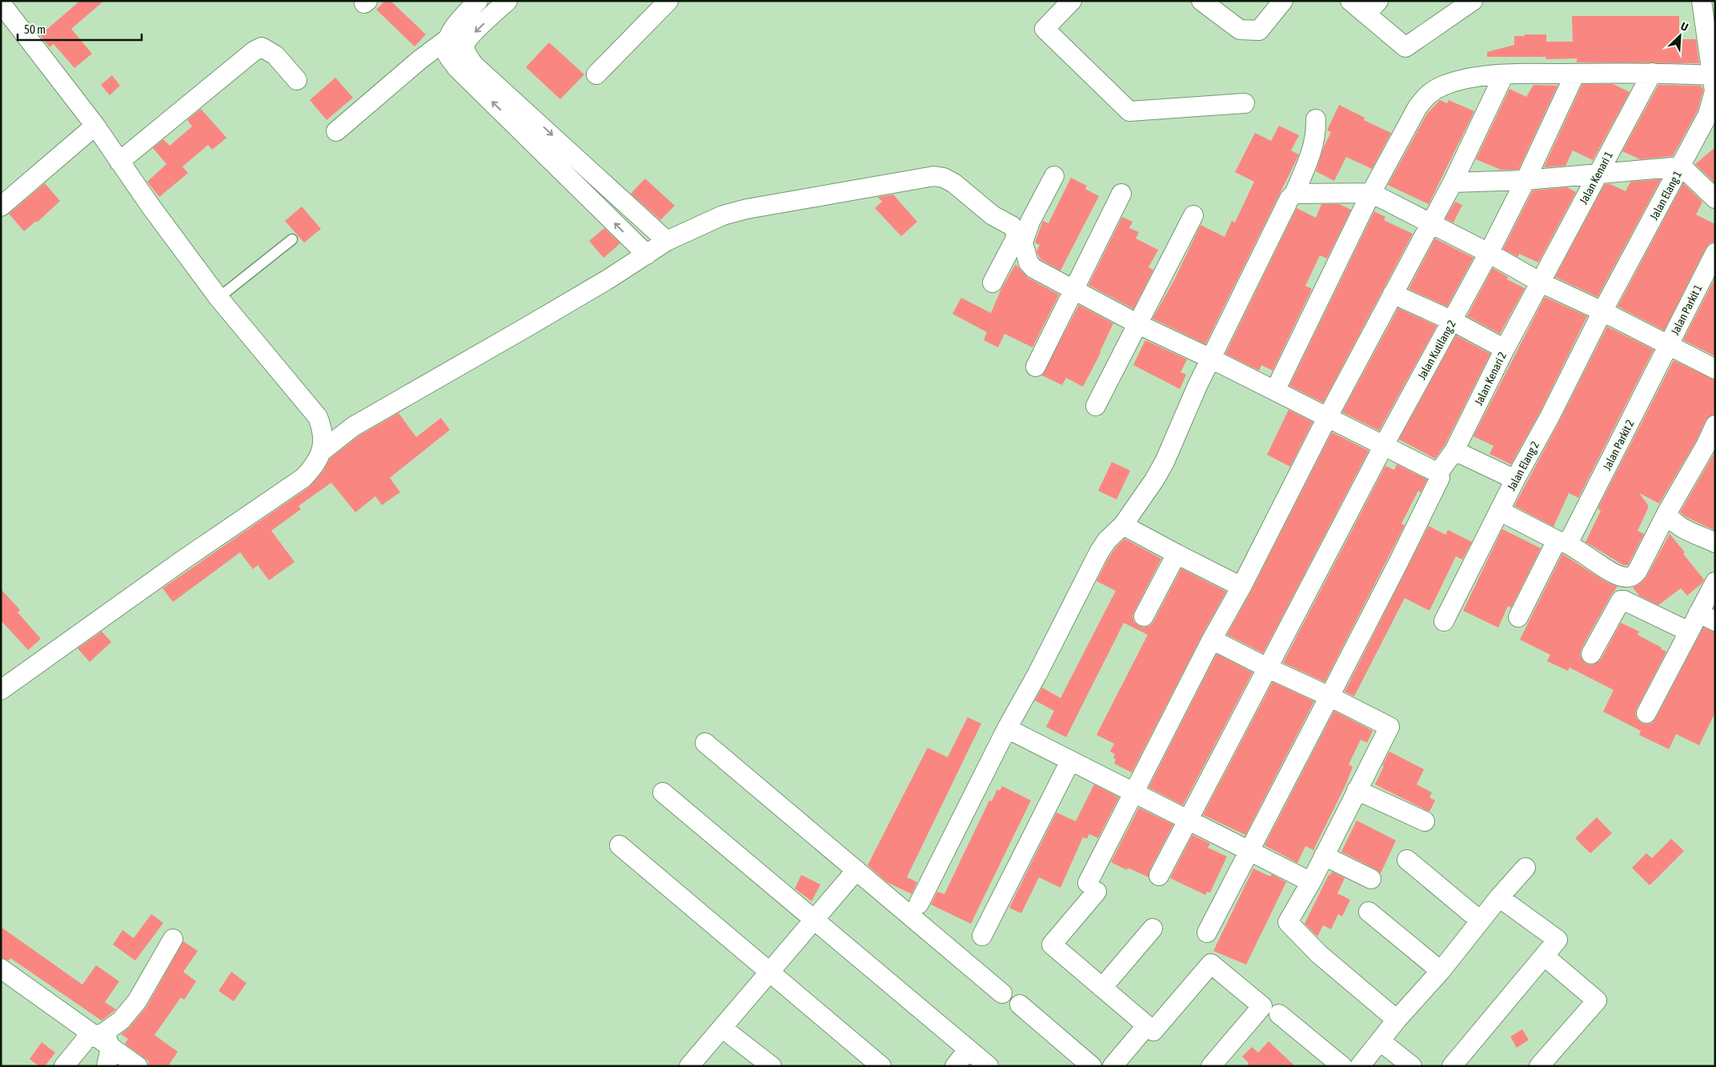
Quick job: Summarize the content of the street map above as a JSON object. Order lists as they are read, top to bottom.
{
  "streets": {
    "street": [
      "Jalan Kenari 1",
      "Jalan Elang 1",
      "Jalan Parkit 1",
      "Jalan Kutilang 2",
      "Jalan Kenari 2",
      "Jalan Parkit 2",
      "Jalan Elang 2"
    ]
  },
  "crossings": [
    ["Jalan Kenari 1", "Jalan Kenari 2"],
    ["Jalan Elang 1", "Jalan Elang 2"],
    ["Jalan Parkit 1", "Jalan Parkit 2"]
  ],
  "scale_bar": "50 m",
  "north": "top right"
}
